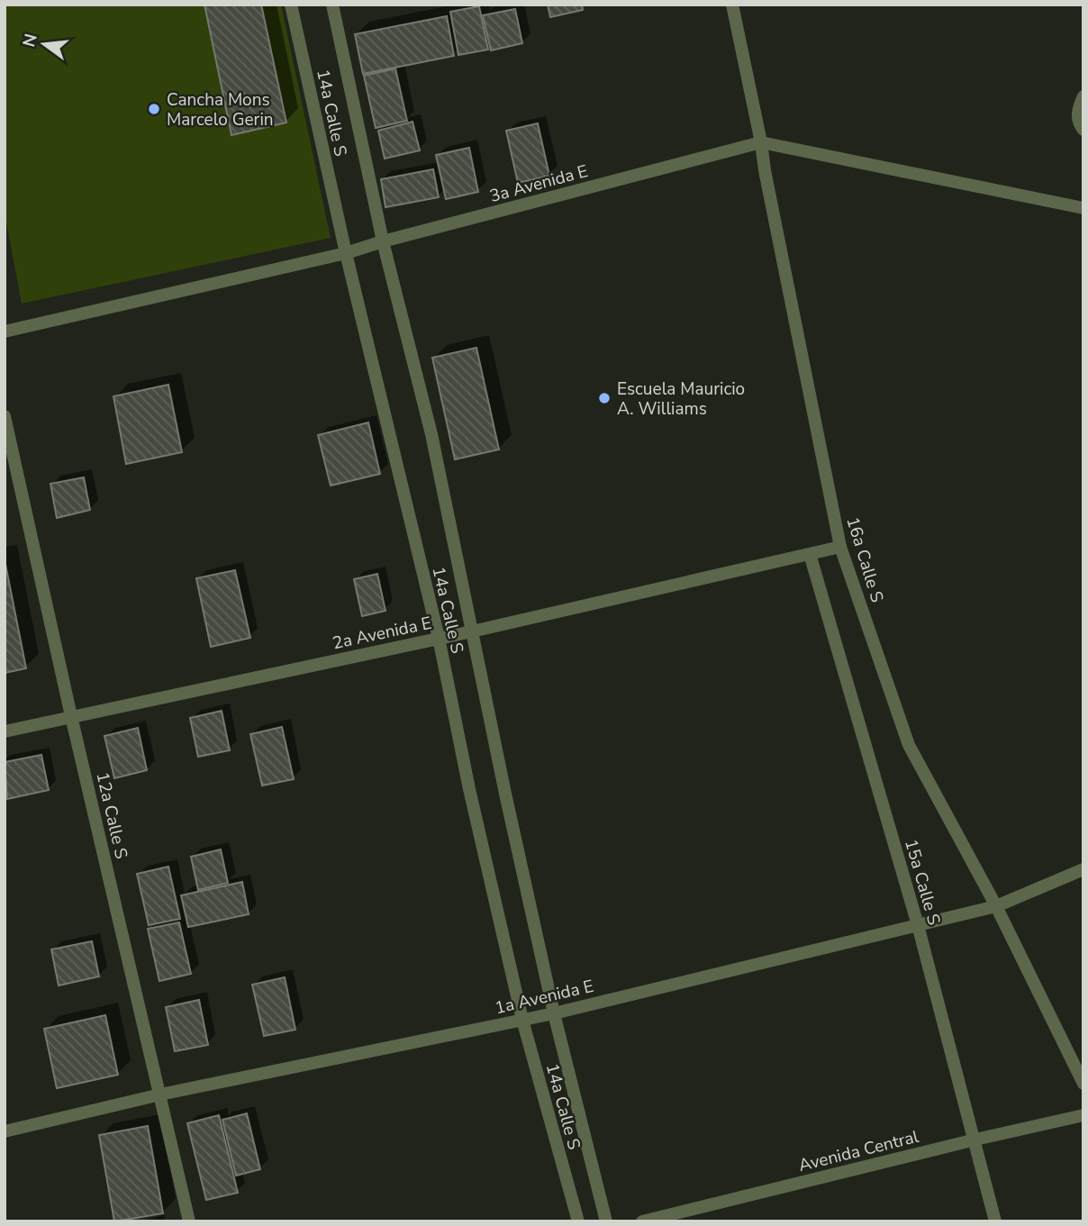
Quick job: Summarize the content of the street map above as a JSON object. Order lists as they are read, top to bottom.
{
  "streets": {
    "street": [
      "14a Calle S",
      "3a Avenida E",
      "16a Calle S",
      "2a Avenida E",
      "12a Calle S",
      "15a Calle S",
      "1a Avenida E",
      "Avenida Central"
    ]
  },
  "crossings": [
    ["14a Calle S", "3a Avenida E"],
    ["14a Calle S", "2a Avenida E"],
    ["14a Calle S", "1a Avenida E"],
    ["3a Avenida E", "16a Calle S"],
    ["16a Calle S", "2a Avenida E"],
    ["16a Calle S", "1a Avenida E"],
    ["2a Avenida E", "12a Calle S"],
    ["2a Avenida E", "15a Calle S"],
    ["12a Calle S", "1a Avenida E"],
    ["15a Calle S", "1a Avenida E"],
    ["15a Calle S", "Avenida Central"]
  ],
  "places": ["Cancha Mons Marcelo Gerin", "Escuela Mauricio A. Williams"],
  "north": "left"
}
